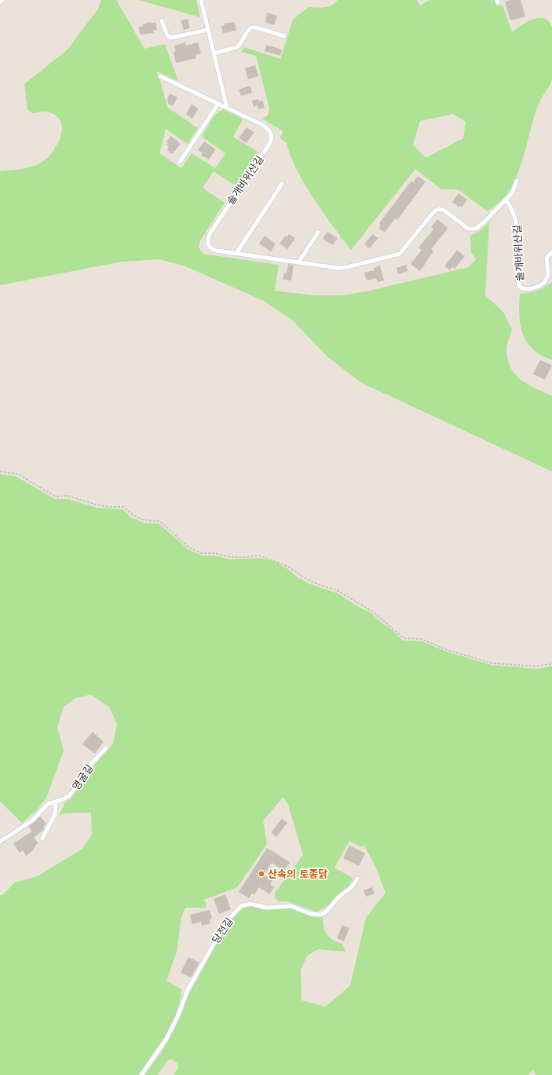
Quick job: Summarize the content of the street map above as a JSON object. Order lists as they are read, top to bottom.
{
  "streets": {
    "lane": ["솔개바위산길", "영굴길", "당전길"]
  },
  "places": ["산속의 토종닭"]
}
